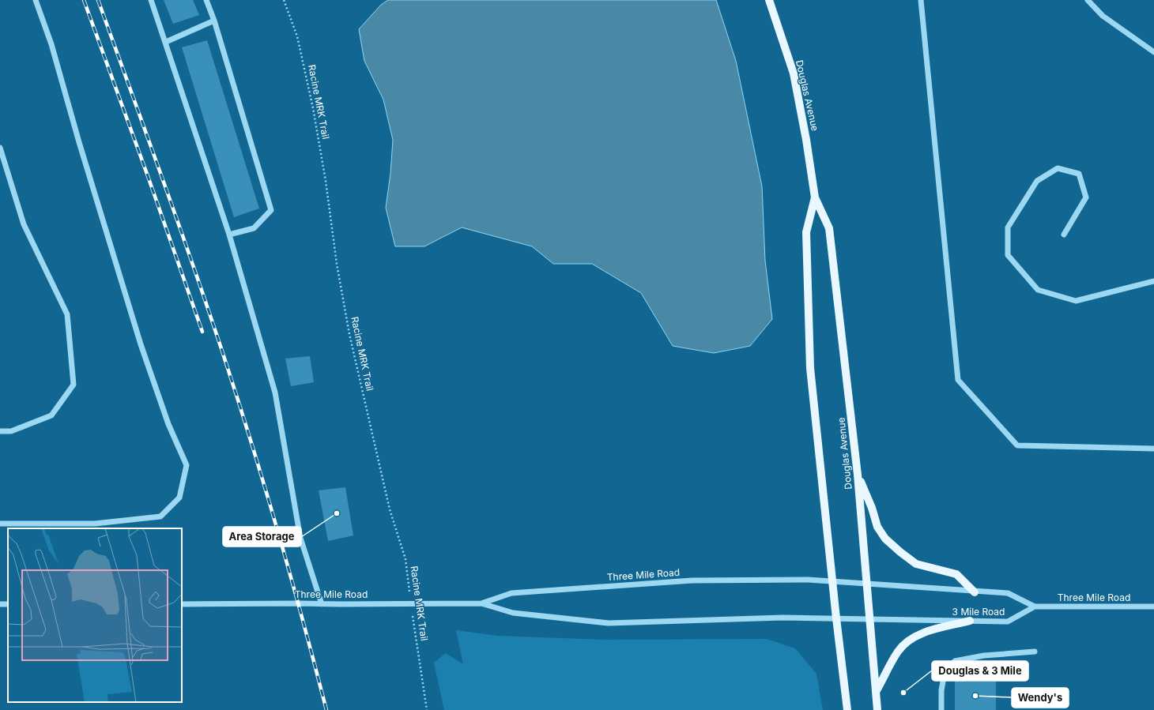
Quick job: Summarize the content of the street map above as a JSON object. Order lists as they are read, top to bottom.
{
  "streets": {
    "main road": ["Douglas Avenue"],
    "street": ["Three Mile Road", "3 Mile Road"],
    "path": ["Racine MRK Trail"]
  },
  "crossings": [
    ["Douglas Avenue", "3 Mile Road"],
    ["Racine MRK Trail", "Three Mile Road"],
    ["Three Mile Road", "3 Mile Road"]
  ],
  "places": ["Area Storage", "Douglas & 3 Mile", "Wendy's"]
}
